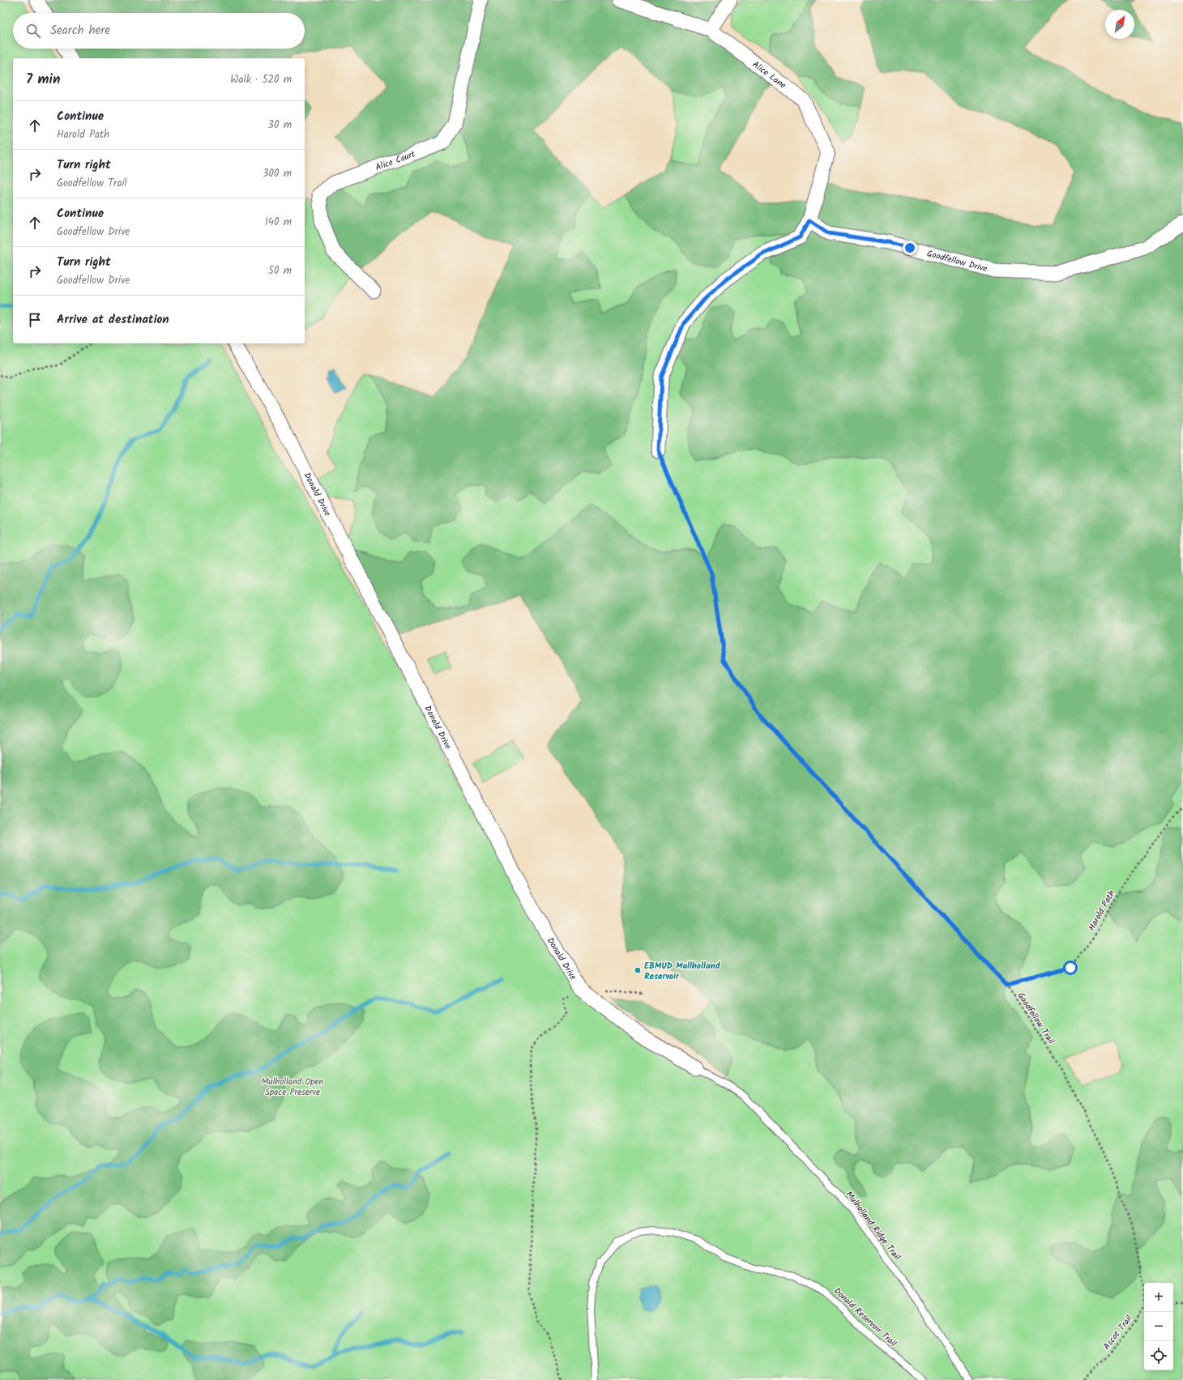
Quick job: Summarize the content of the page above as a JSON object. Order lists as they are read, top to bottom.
{
  "streets": {
    "street": [
      "Alice Lane",
      "Alice Court",
      "Goodfellow Drive",
      "Donald Drive"
    ],
    "lane": ["Mulholland Ridge Trail", "Donald Reservoir Trail"],
    "path": ["Harold Path", "Goodfellow Trail", "Ascot Trail"]
  },
  "crossings": [
    ["Alice Lane", "Goodfellow Drive"],
    ["Donald Drive", "Mulholland Ridge Trail"],
    ["Harold Path", "Goodfellow Trail"]
  ],
  "parks": ["Mulholland Open Space Preserve"],
  "places": ["EBMUD Mullholland Reservoir"],
  "north": "top right",
  "page": {
    "search": "Search here",
    "heading": ["7 min", "Walk · 520 m"],
    "list": [
      ["Continue", "Harold Path", "30 m"],
      ["Turn right", "Goodfellow Trail", "300 m"],
      ["Continue", "Goodfellow Drive", "140 m"],
      ["Turn right", "Goodfellow Drive", "50 m"],
      "Arrive at destination"
    ],
    "map_buttons": ["+", "−"]
  }
}
